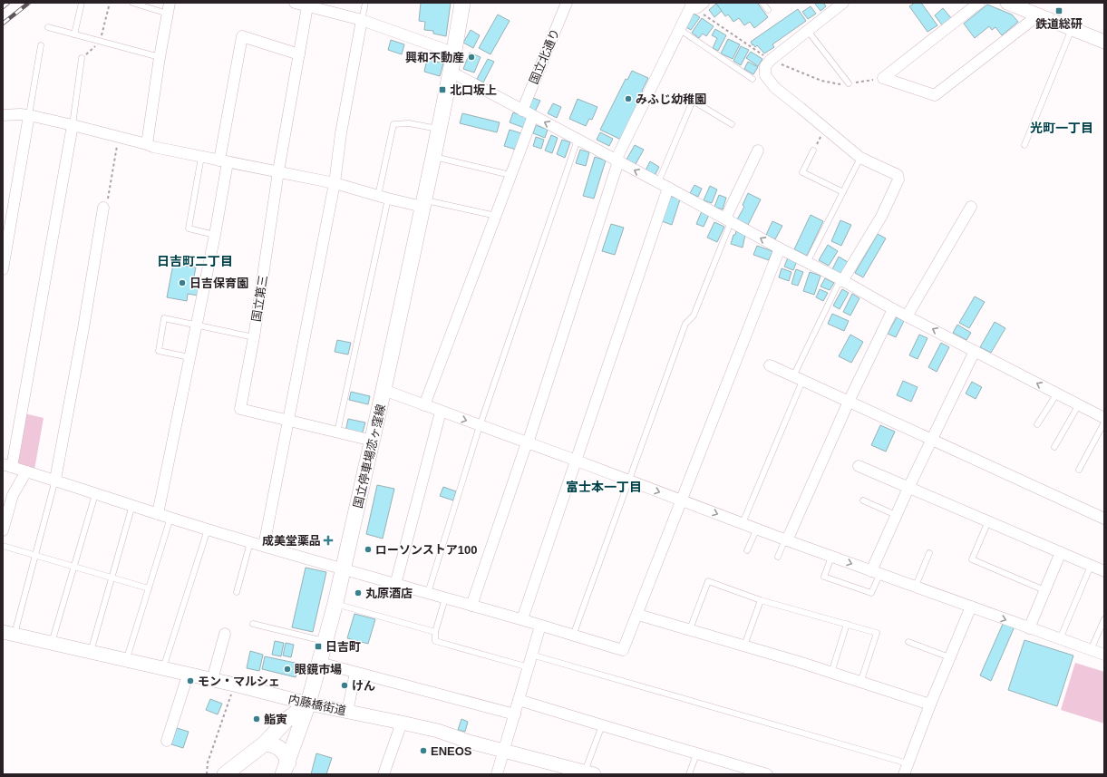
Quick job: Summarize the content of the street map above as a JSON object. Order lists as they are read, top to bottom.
{
  "streets": {
    "main road": ["国立停車場恋ヶ窪線"],
    "street": ["国立北通り", "国立第三", "内藤橋街道"]
  },
  "crossings": [
    ["国立第三", "国立停車場恋ヶ窪線"],
    ["国立停車場恋ヶ窪線", "内藤橋街道"]
  ],
  "districts": ["光町一丁目", "日吉町二丁目", "富士本一丁目"],
  "places": {
    "transit": ["鉄道総研", "北口坂上", "日吉町"],
    "other": [
      "興和不動産",
      "みふじ幼稚園",
      "日吉保育園",
      "ローソンストア100",
      "丸原酒店",
      "眼鏡市場",
      "モン・マルシェ",
      "けん",
      "鮨寅",
      "ENEOS"
    ],
    "health": ["成美堂薬品"]
  }
}
